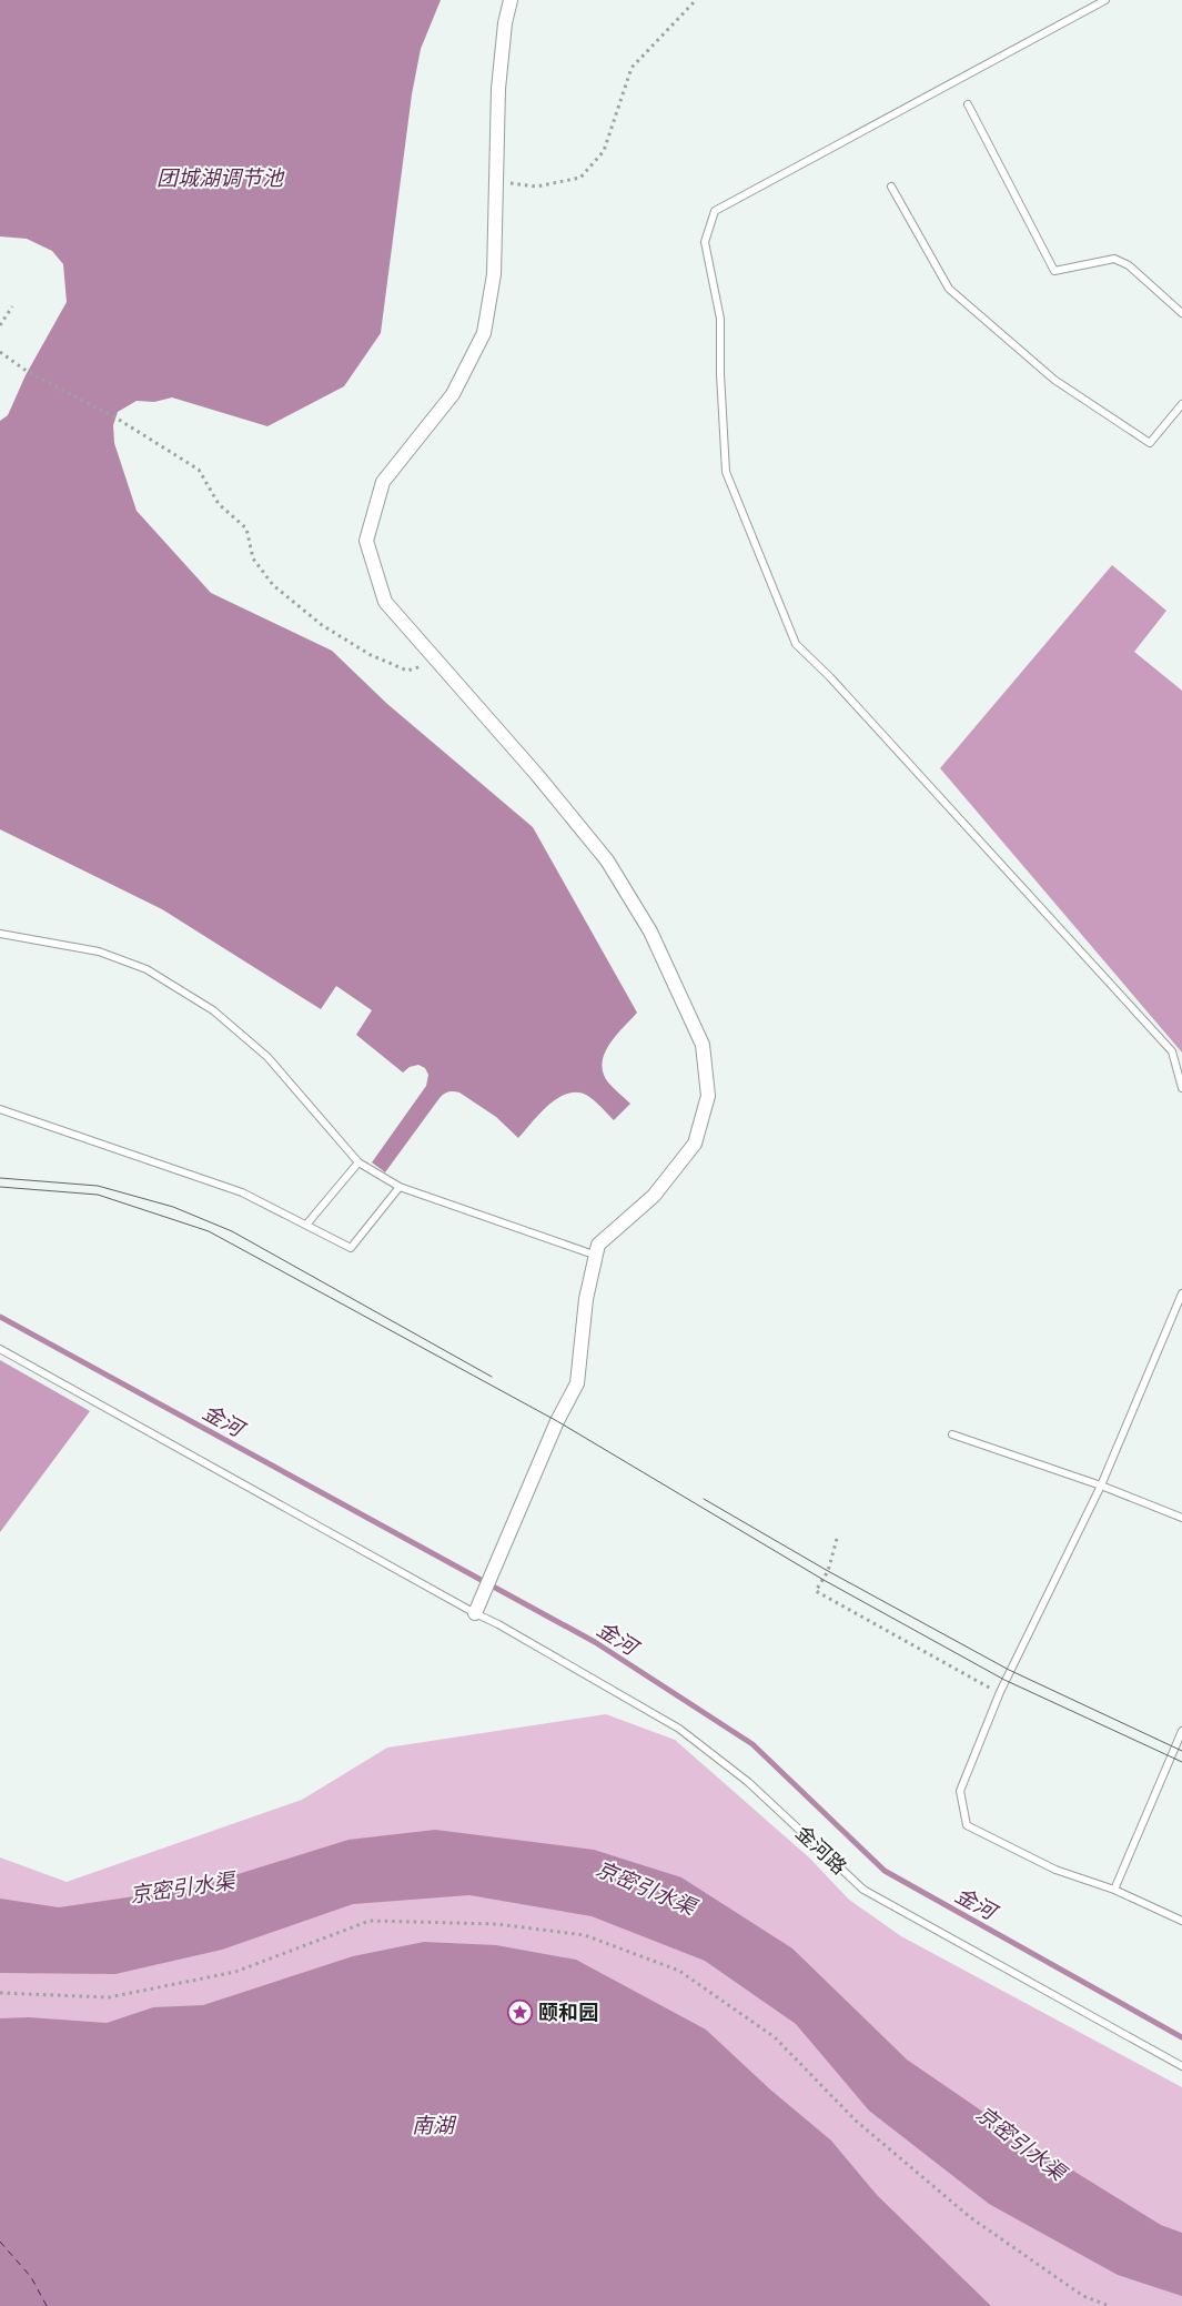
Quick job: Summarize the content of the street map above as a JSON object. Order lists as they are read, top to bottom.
{
  "streets": {
    "lane": ["金河路"]
  },
  "water": [
    "团城湖调节池",
    "金河",
    "京密引水渠",
    "南湖"
  ],
  "places": {
    "place": ["颐和园"]
  }
}
